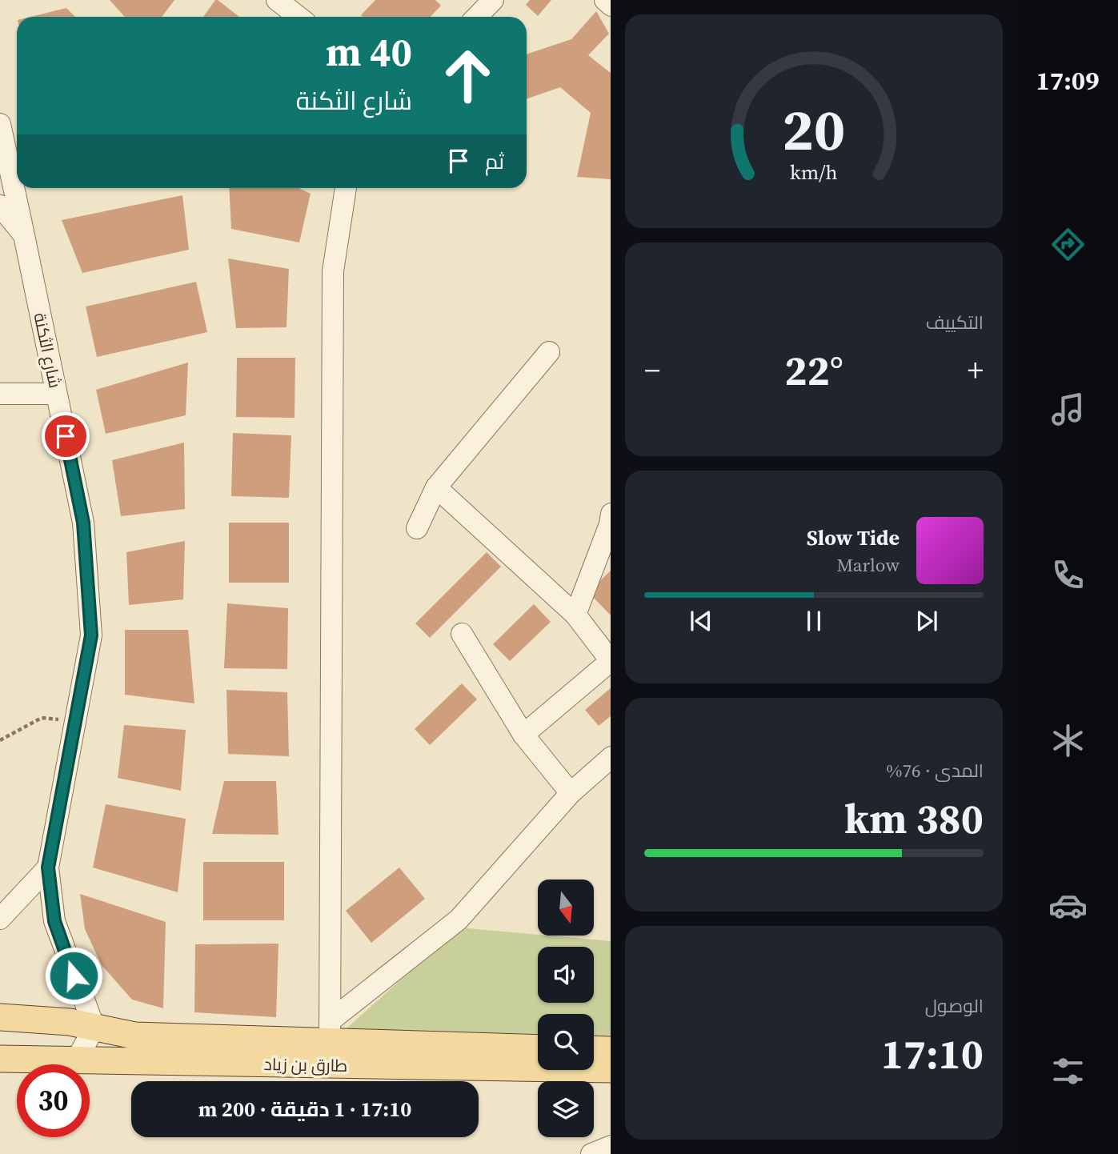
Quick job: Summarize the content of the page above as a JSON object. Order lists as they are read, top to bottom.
{
  "streets": {
    "main road": ["طارق بن زياد"],
    "street": ["شارع الثكنة"]
  },
  "north": "bottom",
  "page": {
    "tabs": "17:09",
    "turn": ["40 m", "شارع الثكنة"],
    "then": "ثم",
    "tile": [
      "التكييف",
      ["المدى · 76%", "380 km"],
      ["الوصول", "17:10"]
    ],
    "heat": ["−", "22°", "+"],
    "song": ["Slow Tide", "Marlow"],
    "limit": "30",
    "trip": "17:10 · 1 دقيقة · 200 m",
    "gauge": ["20", "km/h"]
  }
}
